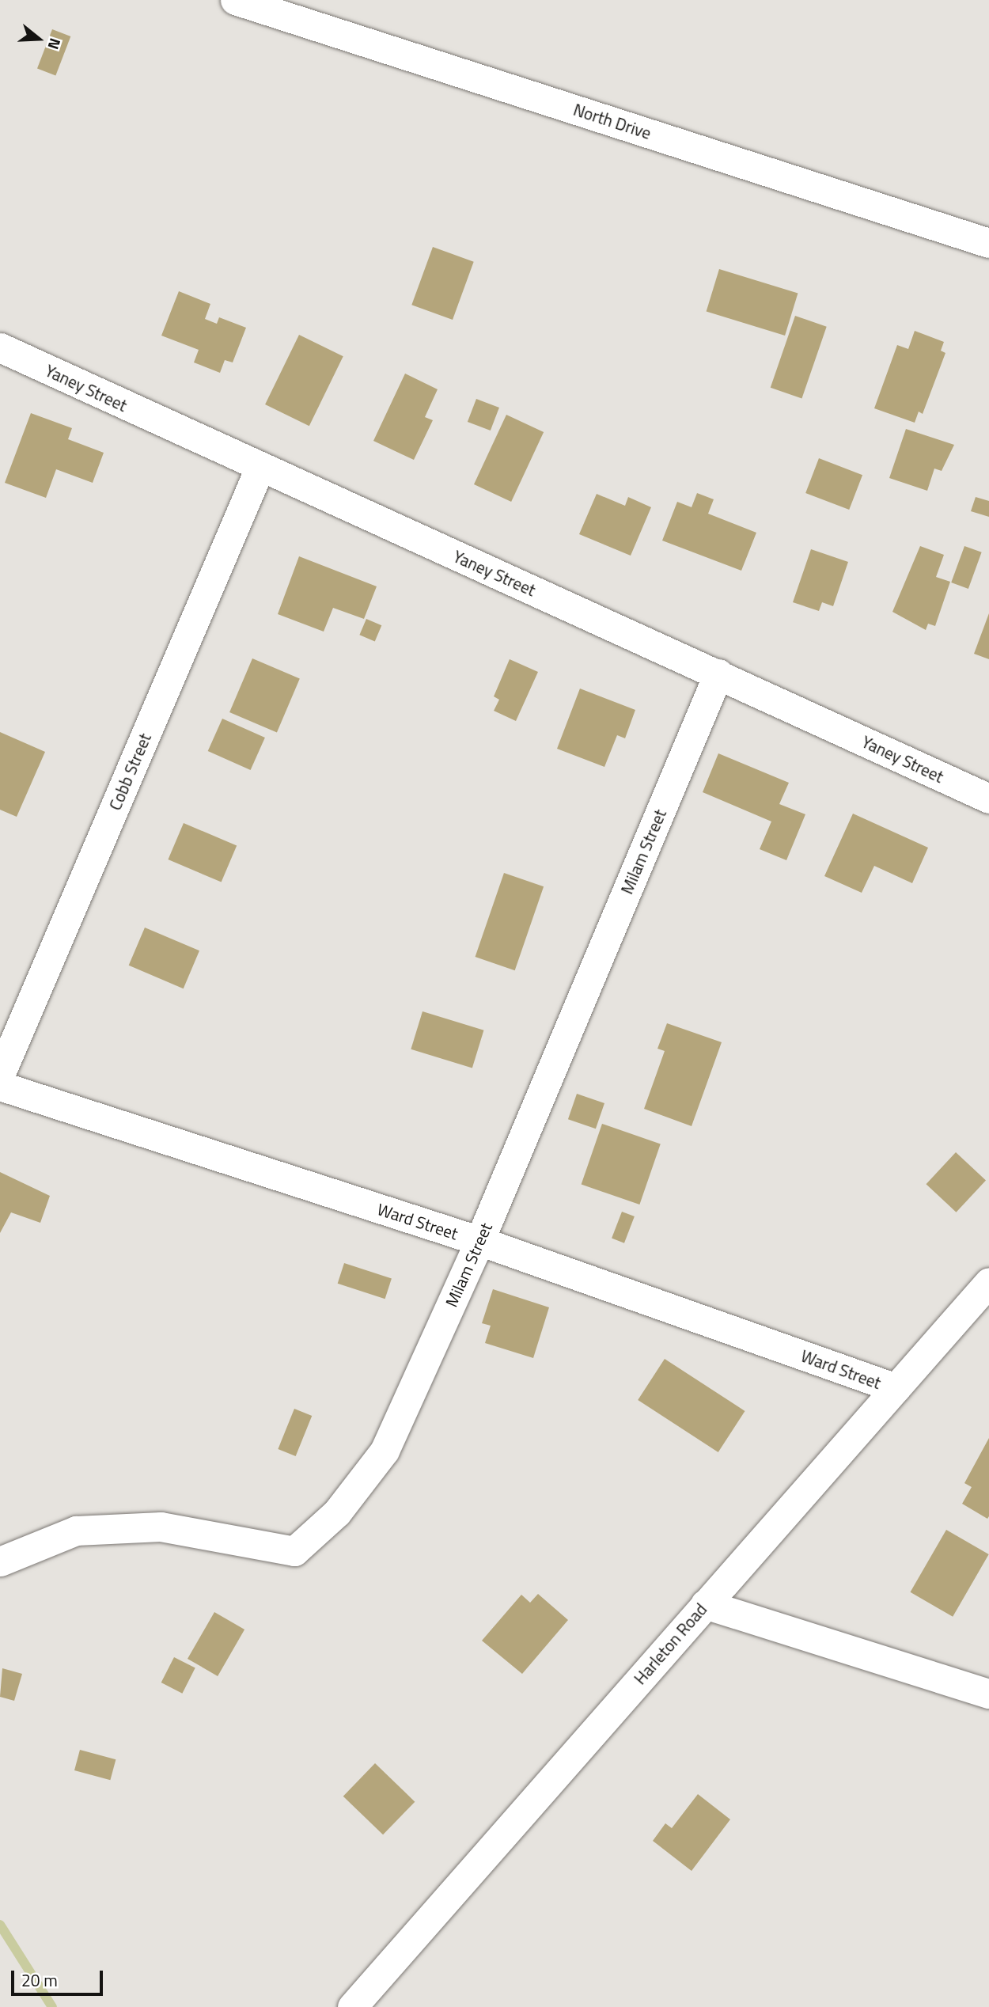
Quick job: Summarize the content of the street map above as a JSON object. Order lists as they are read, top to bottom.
{
  "streets": {
    "street": [
      "North Drive",
      "Yaney Street",
      "Cobb Street",
      "Milam Street",
      "Ward Street",
      "Harleton Road"
    ]
  },
  "crossings": [
    ["Yaney Street", "Cobb Street"],
    ["Yaney Street", "Milam Street"],
    ["Milam Street", "Ward Street"],
    ["Ward Street", "Harleton Road"]
  ],
  "scale_bar": "20 m",
  "north": "right"
}
